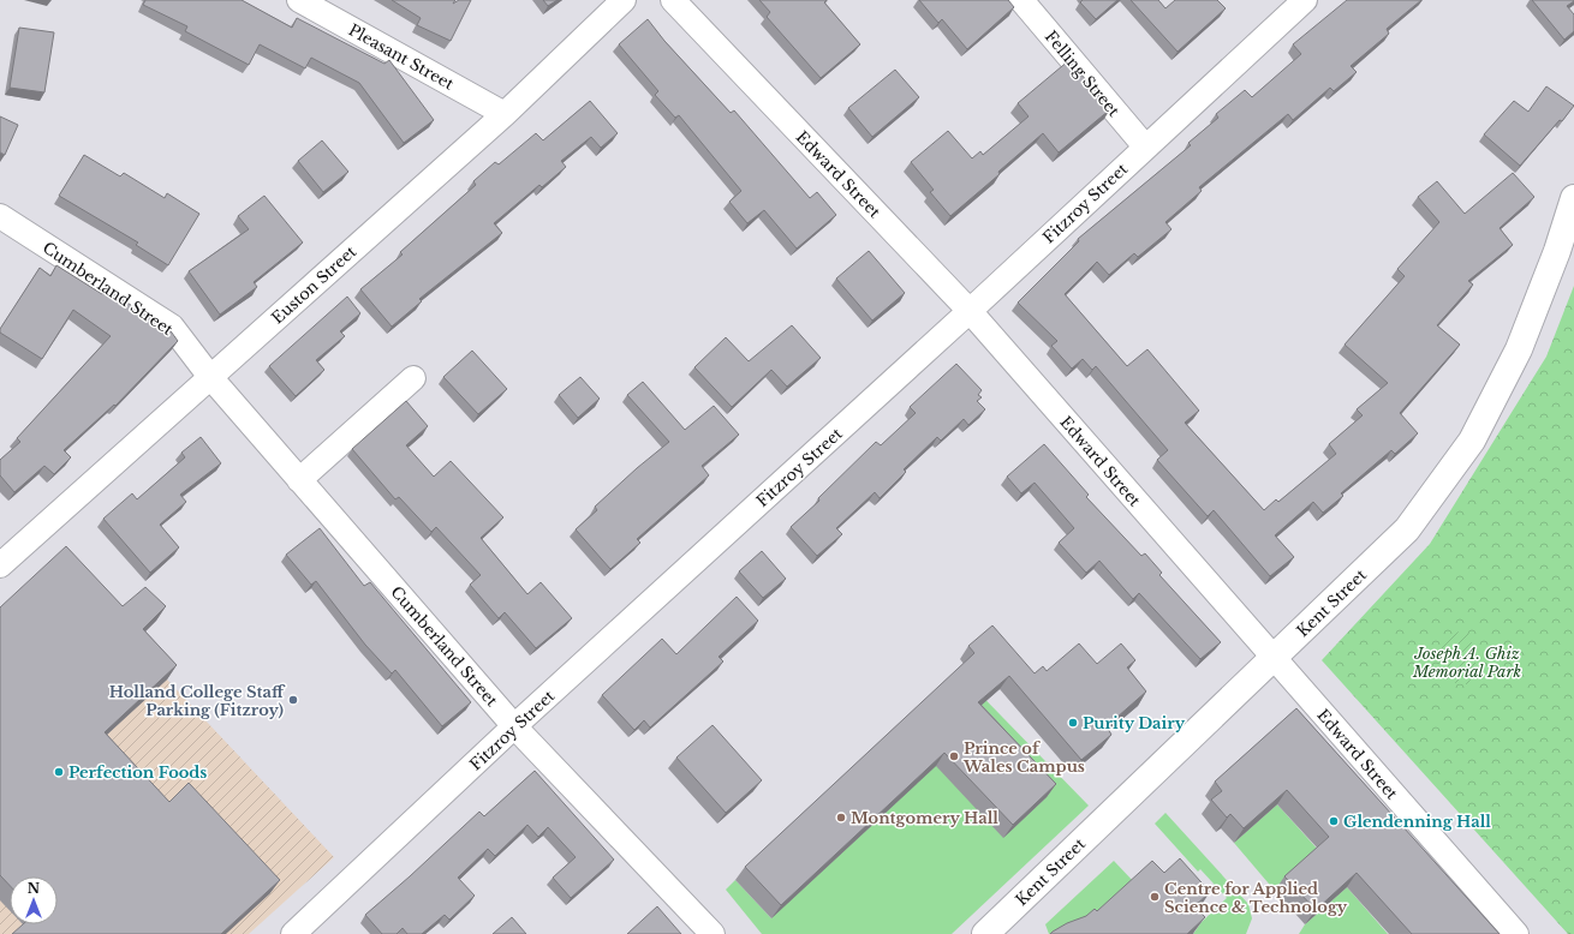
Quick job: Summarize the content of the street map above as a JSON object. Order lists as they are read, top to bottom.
{
  "streets": {
    "street": [
      "Pleasant Street",
      "Felling Street",
      "Edward Street",
      "Fitzroy Street",
      "Euston Street",
      "Cumberland Street",
      "Kent Street"
    ]
  },
  "crossings": [
    ["Pleasant Street", "Euston Street"],
    ["Felling Street", "Fitzroy Street"],
    ["Edward Street", "Fitzroy Street"],
    ["Edward Street", "Kent Street"],
    ["Fitzroy Street", "Cumberland Street"],
    ["Euston Street", "Cumberland Street"]
  ],
  "parks": ["Joseph A. Ghiz Memorial Park"],
  "places": [
    "Holland College Staff Parking (Fitzroy)",
    "Purity Dairy",
    "Prince of Wales Campus",
    "Perfection Foods",
    "Montgomery Hall",
    "Glendenning Hall",
    "Centre for Applied Science & Technology"
  ],
  "north": "top"
}
